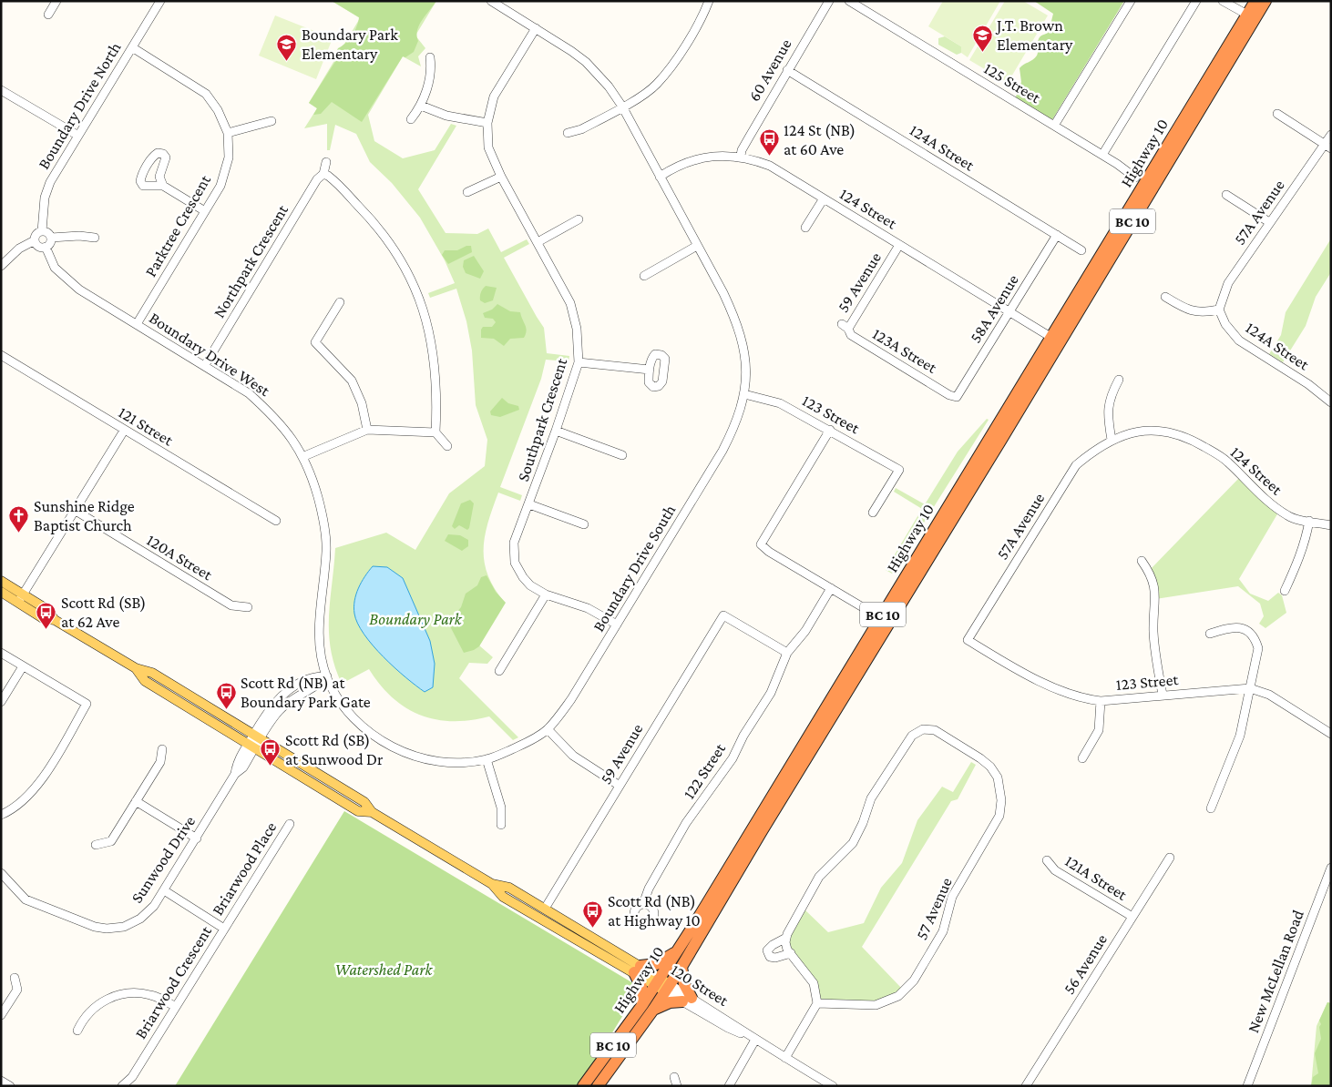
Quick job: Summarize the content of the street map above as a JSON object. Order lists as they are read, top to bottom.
{
  "streets": {
    "highway": ["Highway 10", "BC 10"],
    "main road": ["120 Street"],
    "street": [
      "60 Avenue",
      "125 Street",
      "Boundary Drive North",
      "124A Street",
      "124 Street",
      "57A Avenue",
      "Parktree Crescent",
      "Northpark Crescent",
      "59 Avenue",
      "58A Avenue",
      "123A Street",
      "Boundary Drive West",
      "123 Street",
      "Southpark Crescent",
      "121 Street",
      "120A Street",
      "Boundary Drive South",
      "122 Street",
      "Sunwood Drive",
      "Briarwood Place",
      "121A Street",
      "57 Avenue",
      "56 Avenue",
      "New McLellan Road",
      "Briarwood Crescent"
    ]
  },
  "crossings": [
    ["60 Avenue", "124A Street"],
    ["60 Avenue", "124 Street"],
    ["Boundary Drive North", "Parktree Crescent"],
    ["Boundary Drive North", "Boundary Drive West"],
    ["124A Street", "57A Avenue"],
    ["124A Street", "58A Avenue"],
    ["Highway 10", "124 Street"],
    ["Highway 10", "120 Street"],
    ["124 Street", "57A Avenue"],
    ["124 Street", "59 Avenue"],
    ["124 Street", "58A Avenue"],
    ["124 Street", "Boundary Drive South"],
    ["57A Avenue", "123 Street"],
    ["Parktree Crescent", "Boundary Drive West"],
    ["Northpark Crescent", "Boundary Drive West"],
    ["59 Avenue", "123A Street"],
    ["59 Avenue", "122 Street"],
    ["59 Avenue", "120 Street"],
    ["58A Avenue", "123A Street"],
    ["Boundary Drive West", "Boundary Drive South"],
    ["Boundary Drive West", "Sunwood Drive"],
    ["123 Street", "Boundary Drive South"],
    ["Southpark Crescent", "Boundary Drive South"],
    ["Boundary Drive South", "Sunwood Drive"],
    ["Sunwood Drive", "Briarwood Crescent"],
    ["Sunwood Drive", "120 Street"],
    ["Briarwood Place", "Briarwood Crescent"],
    ["121A Street", "56 Avenue"]
  ],
  "parks": ["Boundary Park", "Watershed Park"],
  "places": {
    "school or university": ["J.T. Brown Elementary", "Boundary Park Elementary"],
    "bus stop": [
      "124 St (NB) at 60 Ave",
      "Scott Rd (SB) at 62 Ave",
      "Scott Rd (NB) at Boundary Park Gate",
      "Scott Rd (SB) at Sunwood Dr",
      "Scott Rd (NB) at Highway 10"
    ],
    "church": ["Sunshine Ridge Baptist Church"]
  }
}
